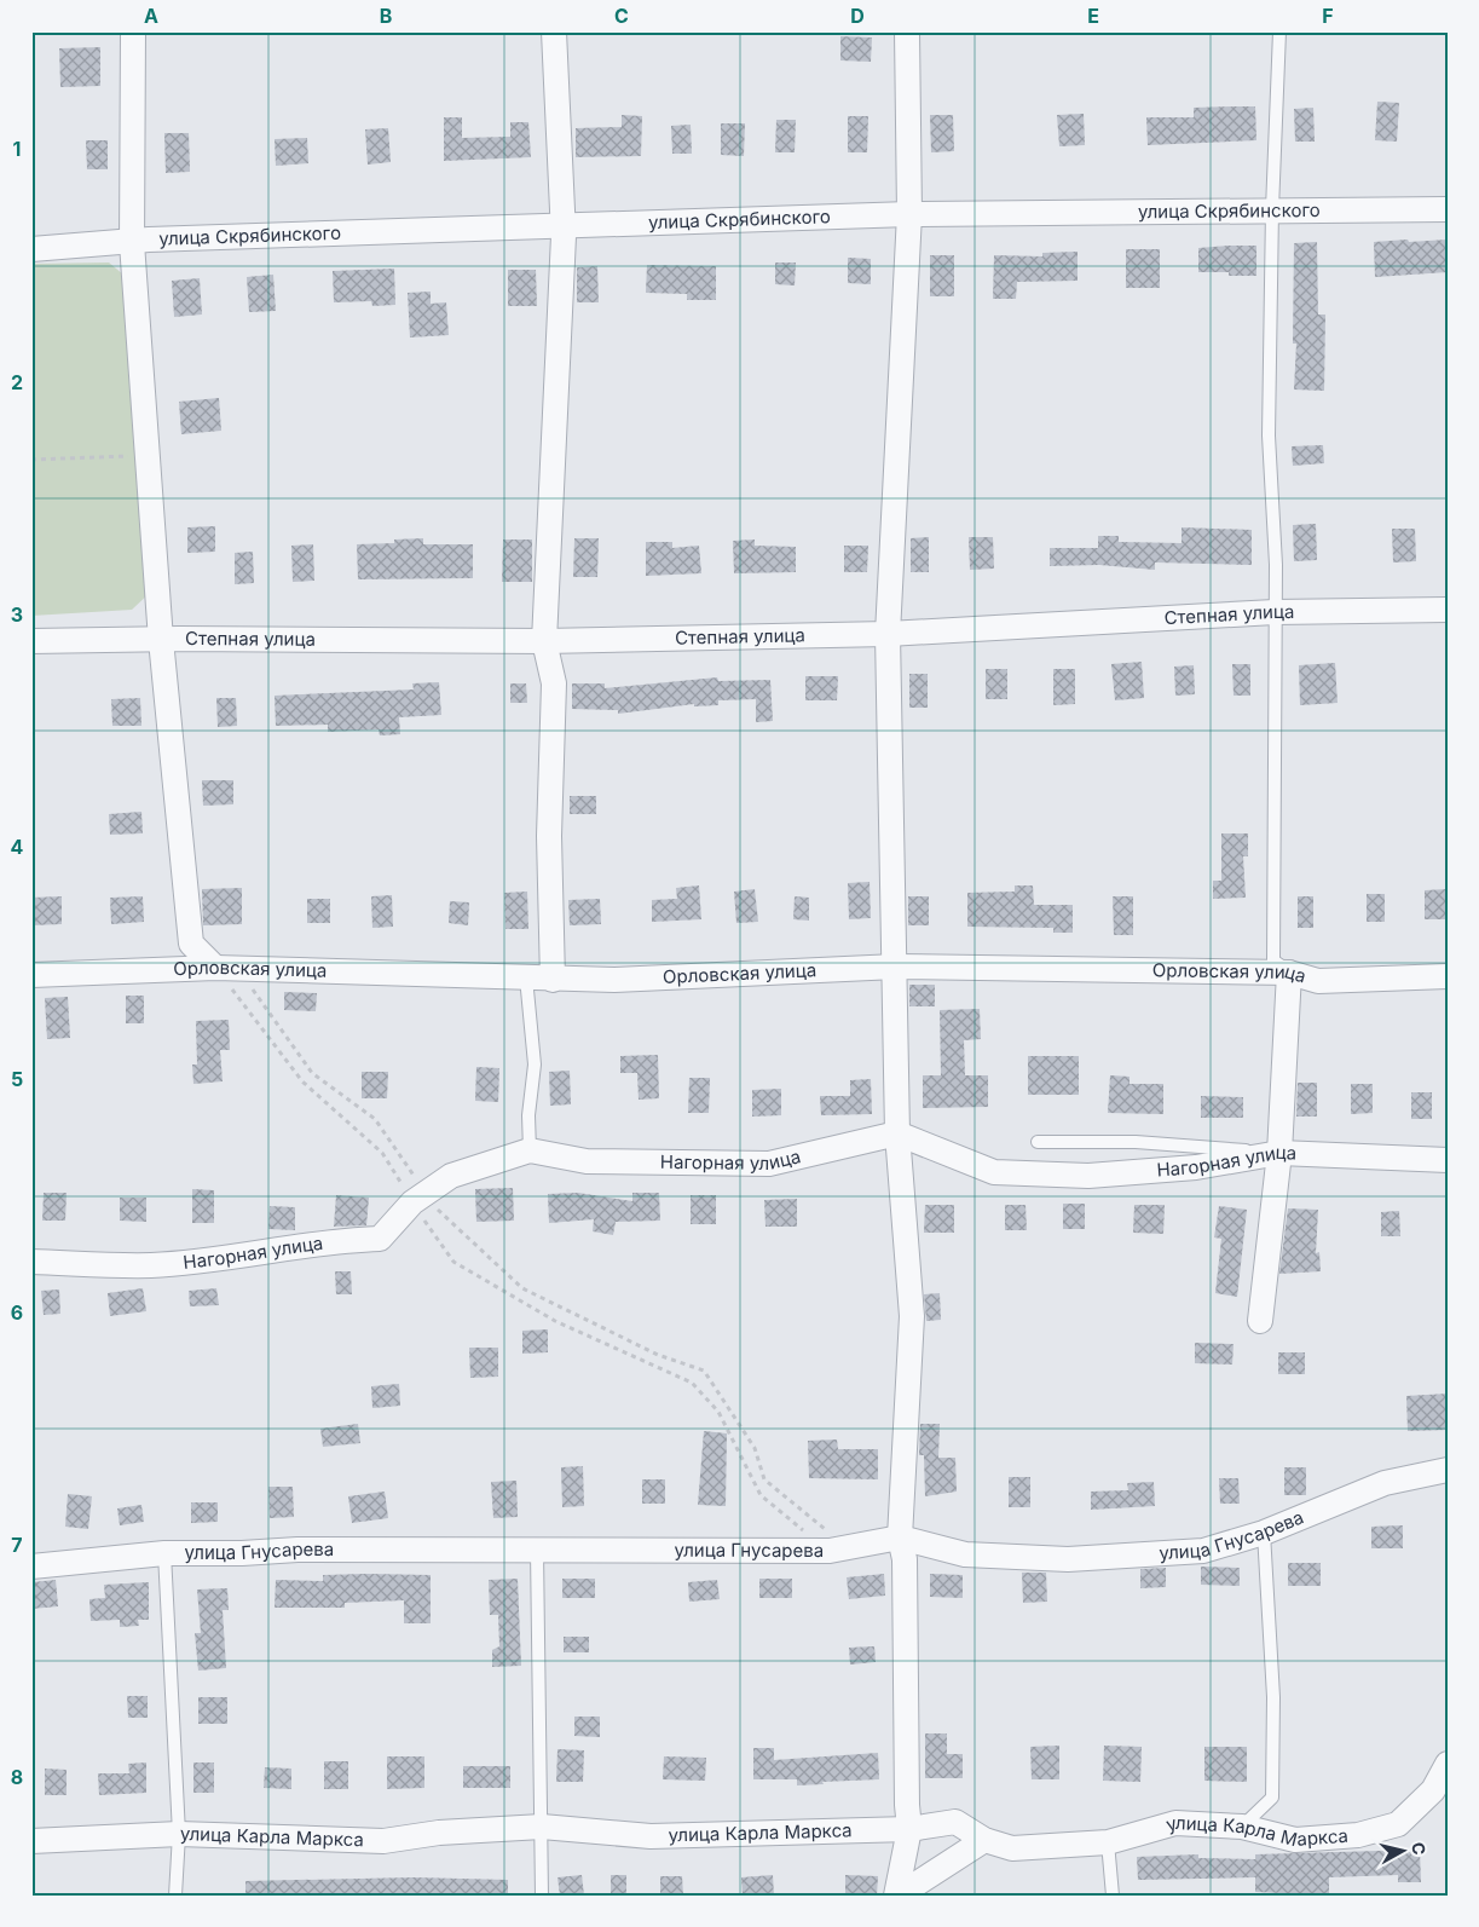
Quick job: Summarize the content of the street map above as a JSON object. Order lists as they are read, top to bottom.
{
  "streets": {
    "street": [
      "улица Скрябинского",
      "Степная улица",
      "Орловская улица",
      "Нагорная улица",
      "улица Гнусарева",
      "улица Карла Маркса"
    ]
  },
  "north": "right",
  "grid": {
    "columns": [
      "A",
      "B",
      "C",
      "D",
      "E",
      "F"
    ],
    "rows": [
      "1",
      "2",
      "3",
      "4",
      "5",
      "6",
      "7",
      "8"
    ]
  }
}
